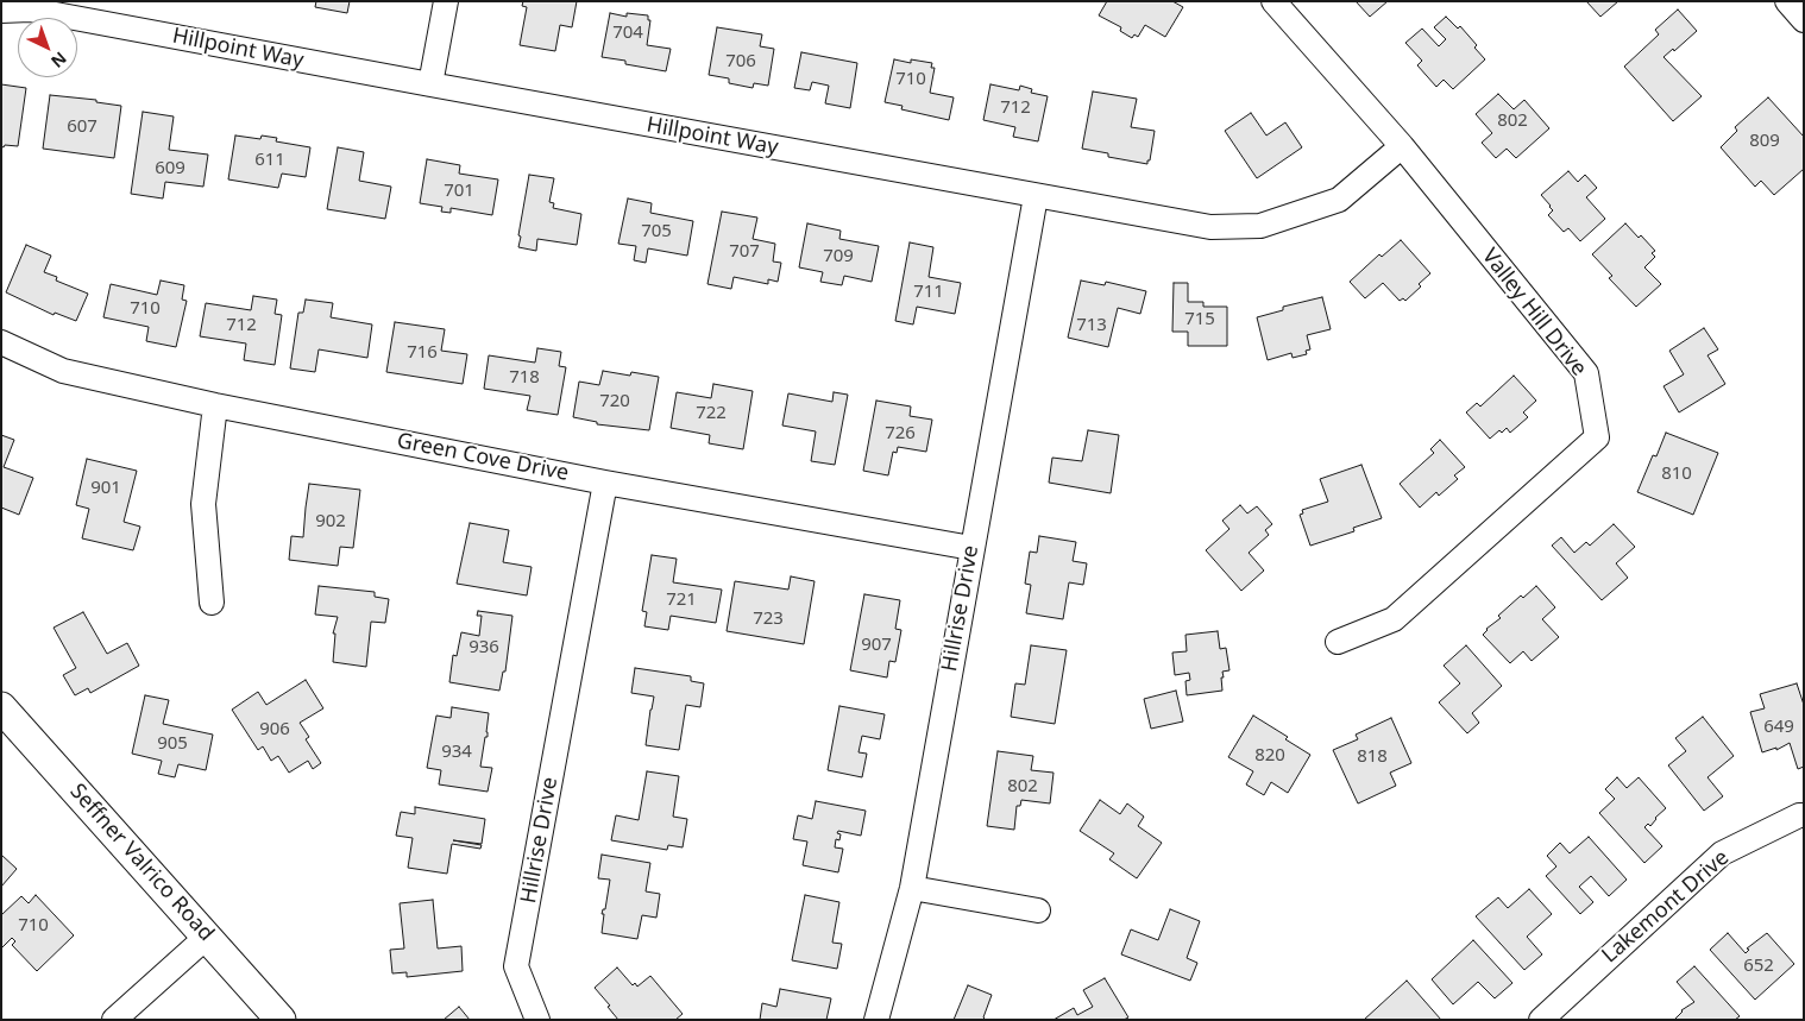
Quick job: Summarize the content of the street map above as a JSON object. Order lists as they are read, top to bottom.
{
  "streets": {
    "street": [
      "Hillpoint Way",
      "Valley Hill Drive",
      "Green Cove Drive",
      "Hillrise Drive",
      "Seffner Valrico Road",
      "Lakemont Drive"
    ]
  },
  "crossings": [
    ["Hillpoint Way", "Valley Hill Drive"],
    ["Hillpoint Way", "Hillrise Drive"],
    ["Green Cove Drive", "Hillrise Drive"]
  ],
  "house_numbers": [
    "704",
    "706",
    "710",
    "712",
    "802",
    "607",
    "809",
    "611",
    "609",
    "701",
    "705",
    "707",
    "709",
    "711",
    "710",
    "715",
    "712",
    "713",
    "716",
    "718",
    "720",
    "722",
    "726",
    "810",
    "901",
    "902",
    "721",
    "723",
    "907",
    "936",
    "649",
    "906",
    "905",
    "934",
    "820",
    "818",
    "802",
    "710",
    "652"
  ],
  "north": "bottom right"
}
